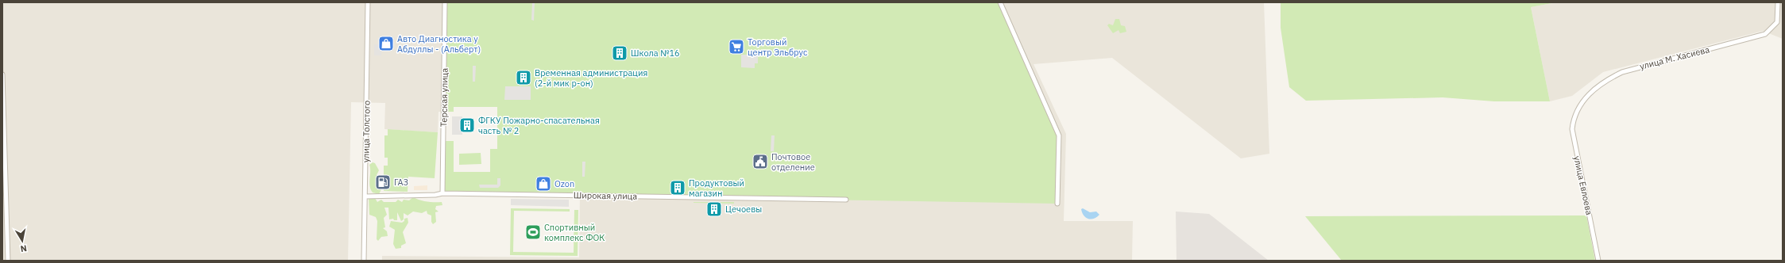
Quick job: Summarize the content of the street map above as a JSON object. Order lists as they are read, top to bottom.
{
  "streets": {
    "street": [
      "улица М. Хасиева",
      "Терская улица",
      "улица Толстого",
      "улица Евлоева",
      "Широкая улица"
    ]
  },
  "crossings": [
    ["улица М. Хасиева", "улица Евлоева"],
    ["Терская улица", "Широкая улица"],
    ["улица Толстого", "Широкая улица"]
  ],
  "places": {
    "shop": ["Авто Диагностика у Абдуллы - (Альберт)", "Ozon"],
    "supermarket": ["Торговый центр Эльбрус"],
    "building": [
      "Школа №16",
      "Временная администрация (2-й мик р-он)",
      "ФГКУ Пожарно-спасательная часть № 2",
      "Продуктовый магазин",
      "Цечоевы"
    ],
    "public building": ["Почтовое отделение"],
    "fuel station": ["ГАЗ"],
    "sports": ["Спортивный комплекс ФОК"]
  },
  "north": "bottom"
}
